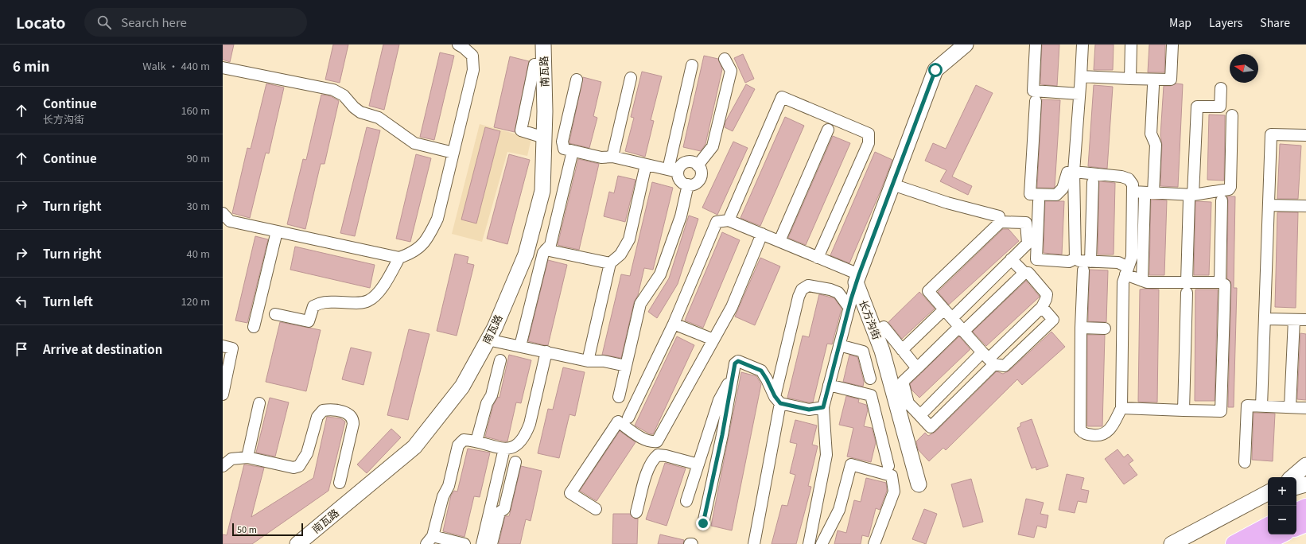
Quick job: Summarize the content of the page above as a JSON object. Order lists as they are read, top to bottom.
{
  "streets": {
    "street": ["南瓦路", "长方沟街"]
  },
  "scale_bar": "50 m",
  "north": "left",
  "page": {
    "header": "Locato",
    "search": "Search here",
    "nav": ["Map", "Layers", "Share"],
    "heading": ["6 min", "Walk · 440 m"],
    "list": [
      ["Continue", "长方沟街", "160 m"],
      ["Continue", "90 m"],
      ["Turn right", "30 m"],
      ["Turn right", "40 m"],
      ["Turn left", "120 m"],
      "Arrive at destination"
    ],
    "map_buttons": ["+", "−"],
    "scale": "50 m"
  }
}
